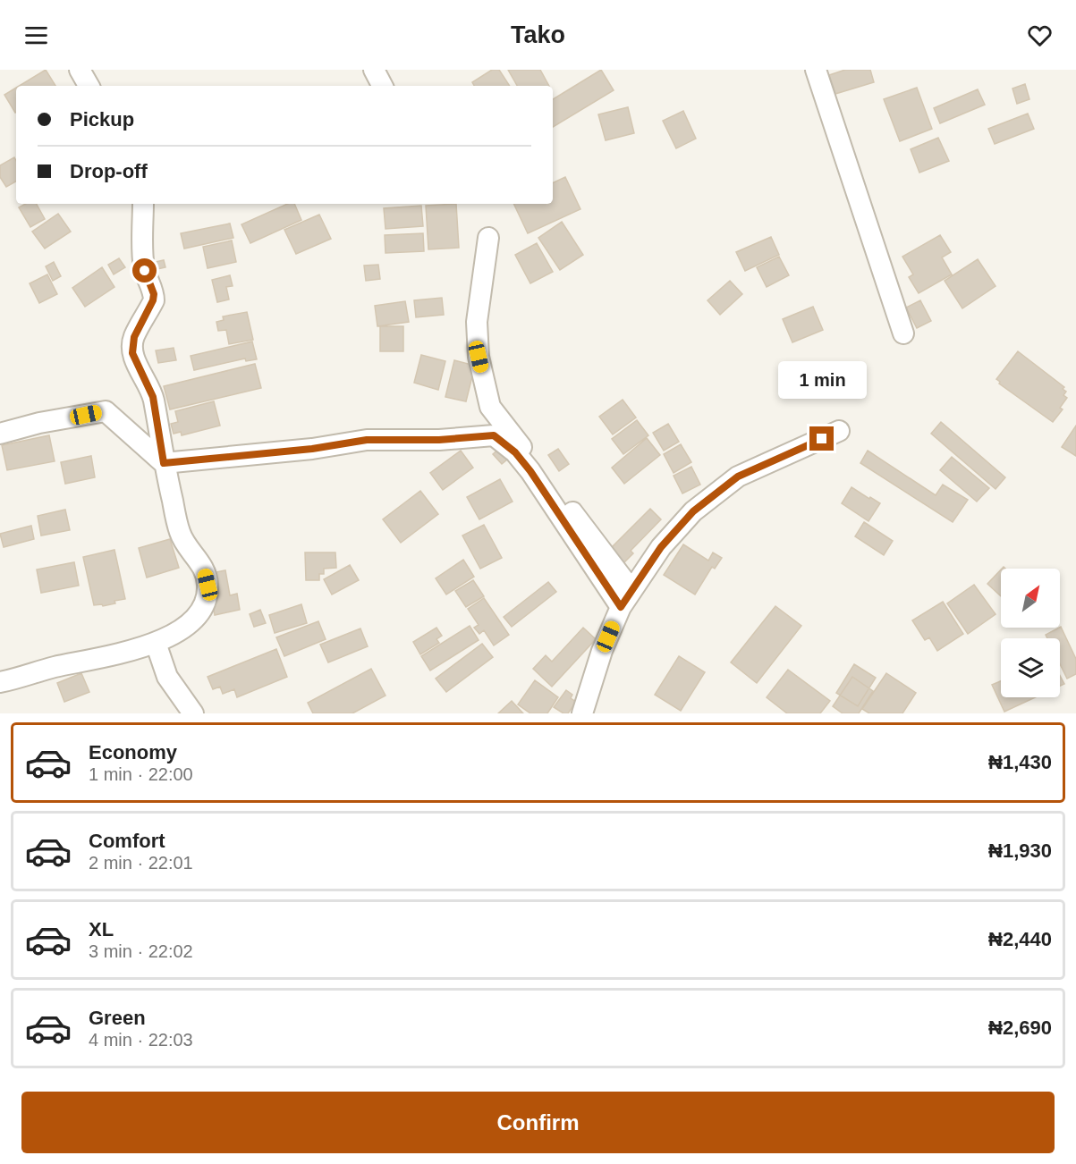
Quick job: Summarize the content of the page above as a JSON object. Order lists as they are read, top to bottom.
{
  "north": "top right",
  "page": {
    "header": "Tako",
    "banner": ["Pickup", "Drop-off"],
    "bubble": "1 min",
    "list": [
      {
        "name": "Economy",
        "note": "1 min · 22:00",
        "value": "₦1,430"
      },
      {
        "name": "Comfort",
        "note": "2 min · 22:01",
        "value": "₦1,930"
      },
      {
        "name": "XL",
        "note": "3 min · 22:02",
        "value": "₦2,440"
      },
      {
        "name": "Green",
        "note": "4 min · 22:03",
        "value": "₦2,690"
      }
    ],
    "buttons": "Confirm"
  }
}
